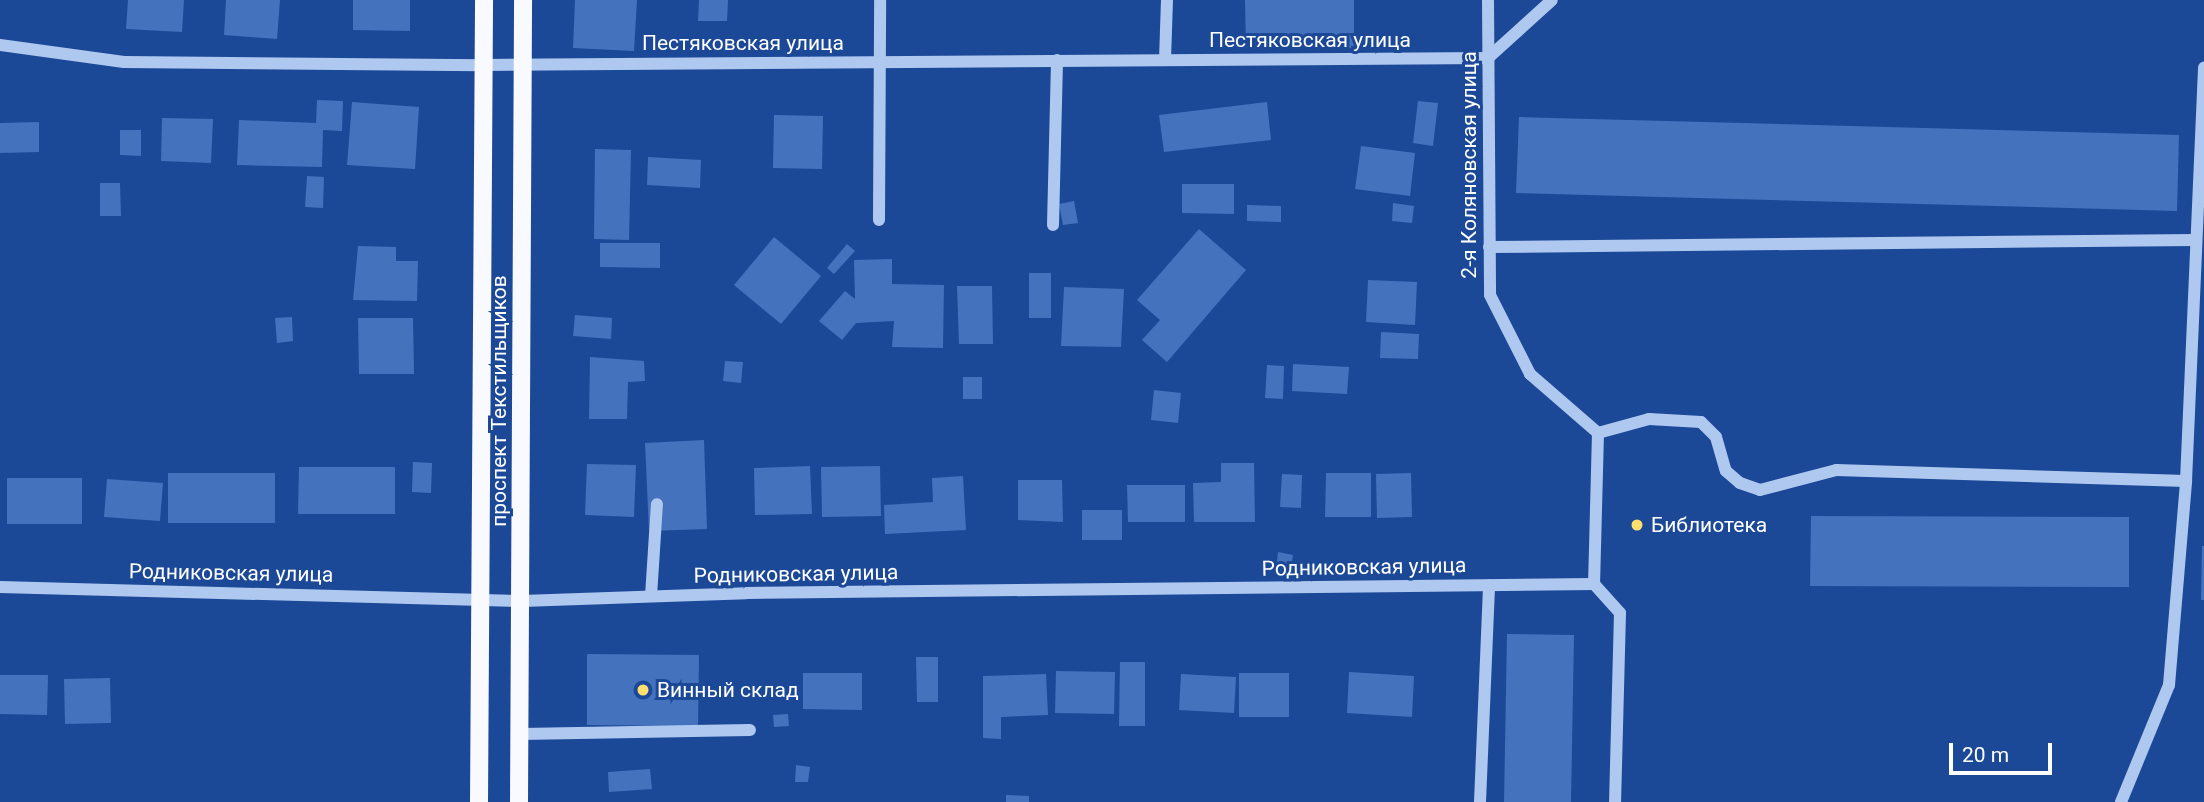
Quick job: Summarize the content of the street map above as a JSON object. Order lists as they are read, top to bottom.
{
  "streets": {
    "main road": ["проспект Текстильщиков"],
    "street": ["Пестяковская улица", "2-я Коляновская улица", "Родниковская улица"]
  },
  "crossings": [
    ["Пестяковская улица", "2-я Коляновская улица"],
    ["Пестяковская улица", "проспект Текстильщиков"],
    ["проспект Текстильщиков", "Родниковская улица"]
  ],
  "places": ["Библиотека", "Винный склад"],
  "scale_bar": "20 m"
}
